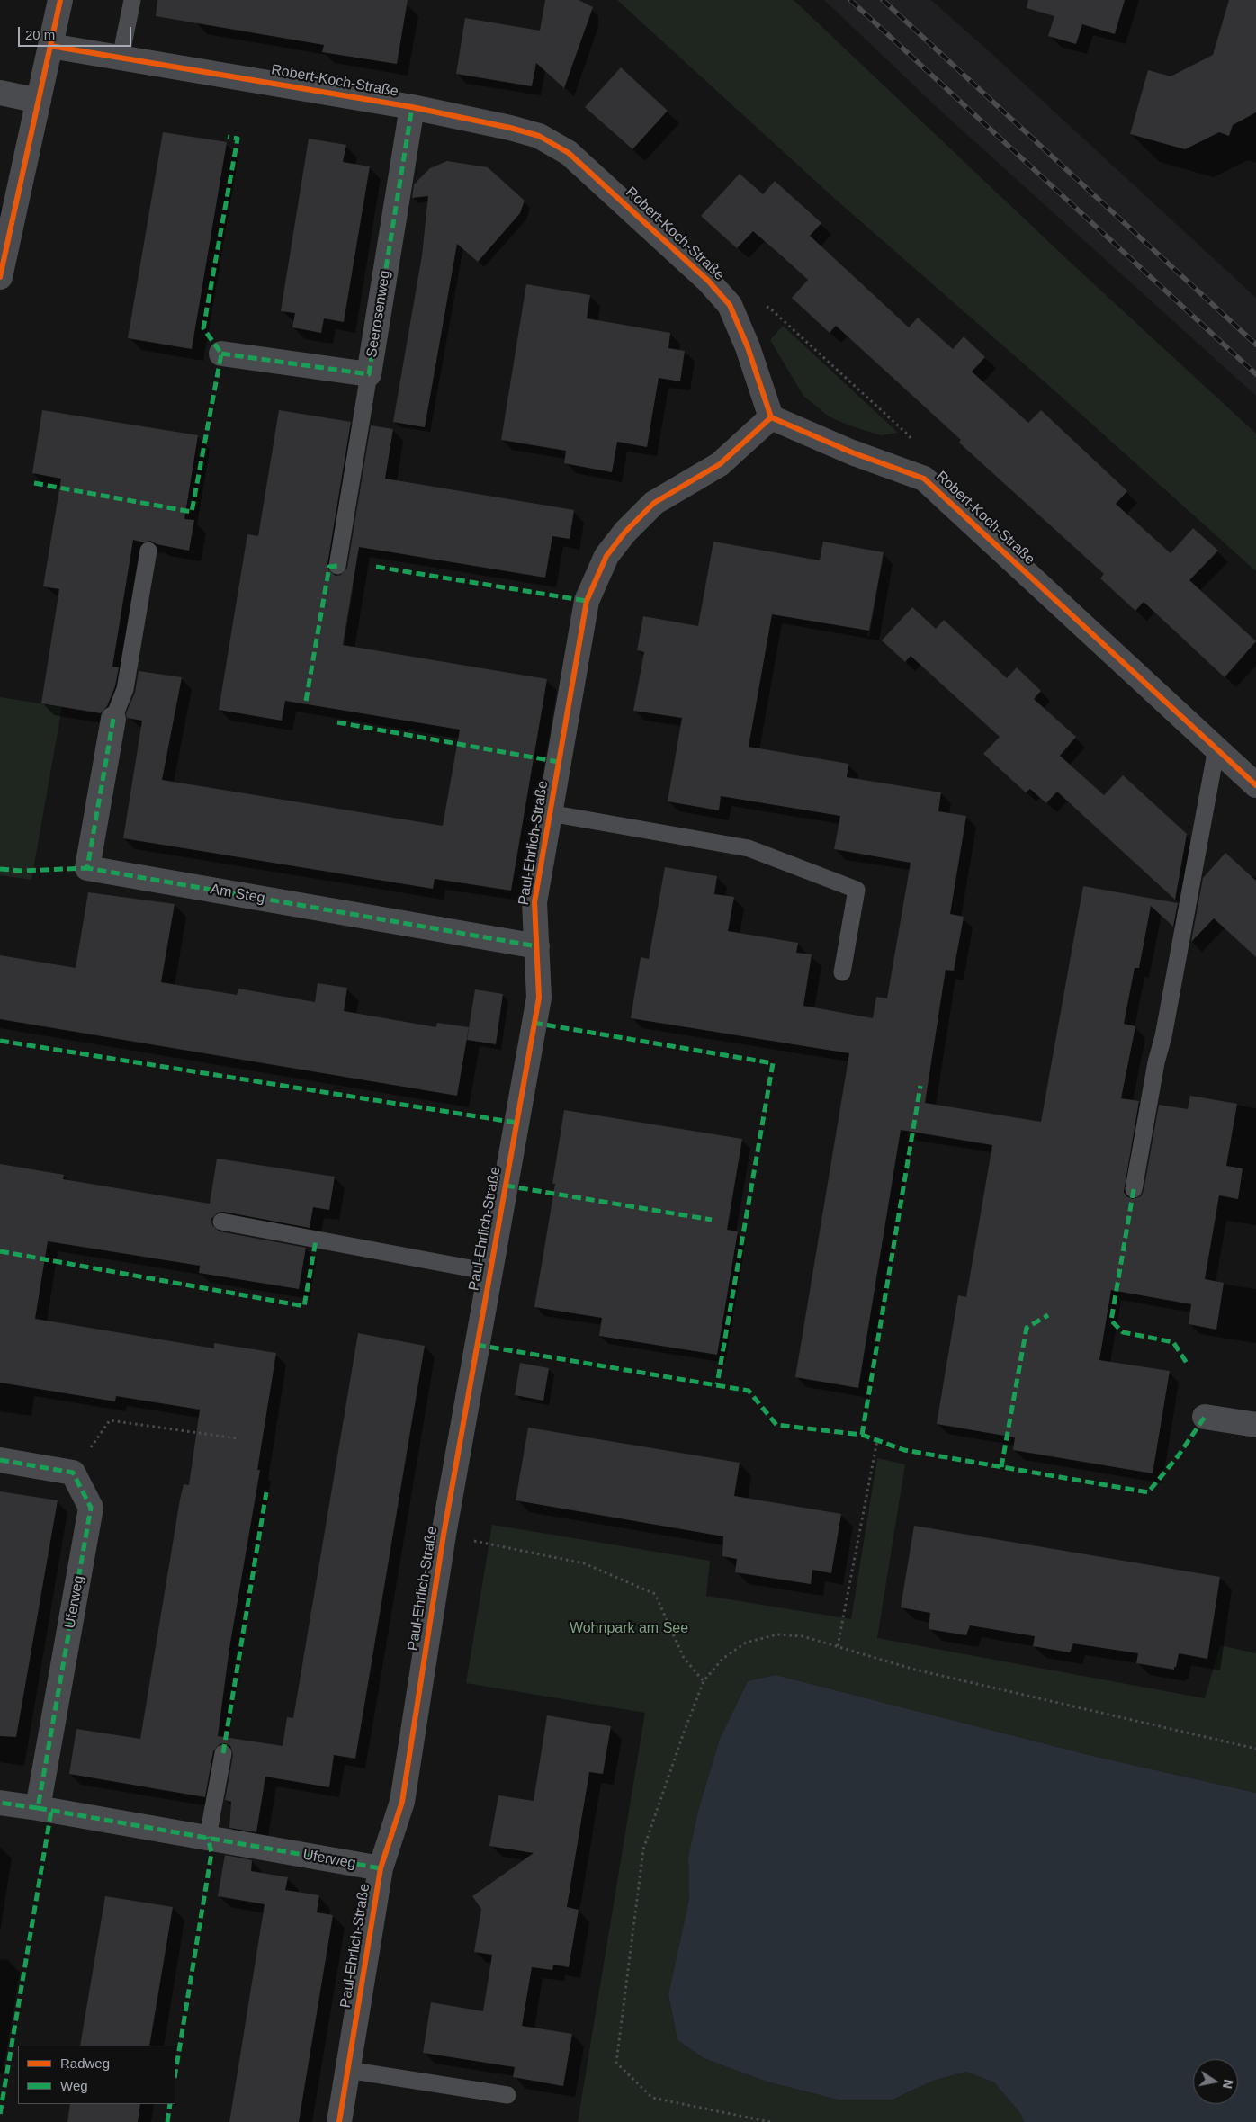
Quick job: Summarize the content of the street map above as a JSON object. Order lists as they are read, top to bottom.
{
  "streets": {
    "street": [
      "Robert-Koch-Straße",
      "Seerosenweg",
      "Paul-Ehrlich-Straße",
      "Am Steg",
      "Uferweg"
    ]
  },
  "crossings": [
    ["Robert-Koch-Straße", "Seerosenweg"],
    ["Robert-Koch-Straße", "Paul-Ehrlich-Straße"],
    ["Paul-Ehrlich-Straße", "Am Steg"],
    ["Paul-Ehrlich-Straße", "Uferweg"]
  ],
  "parks": ["Wohnpark am See"],
  "legend": ["Radweg", "Weg"],
  "scale_bar": "20 m",
  "north": "right"
}
